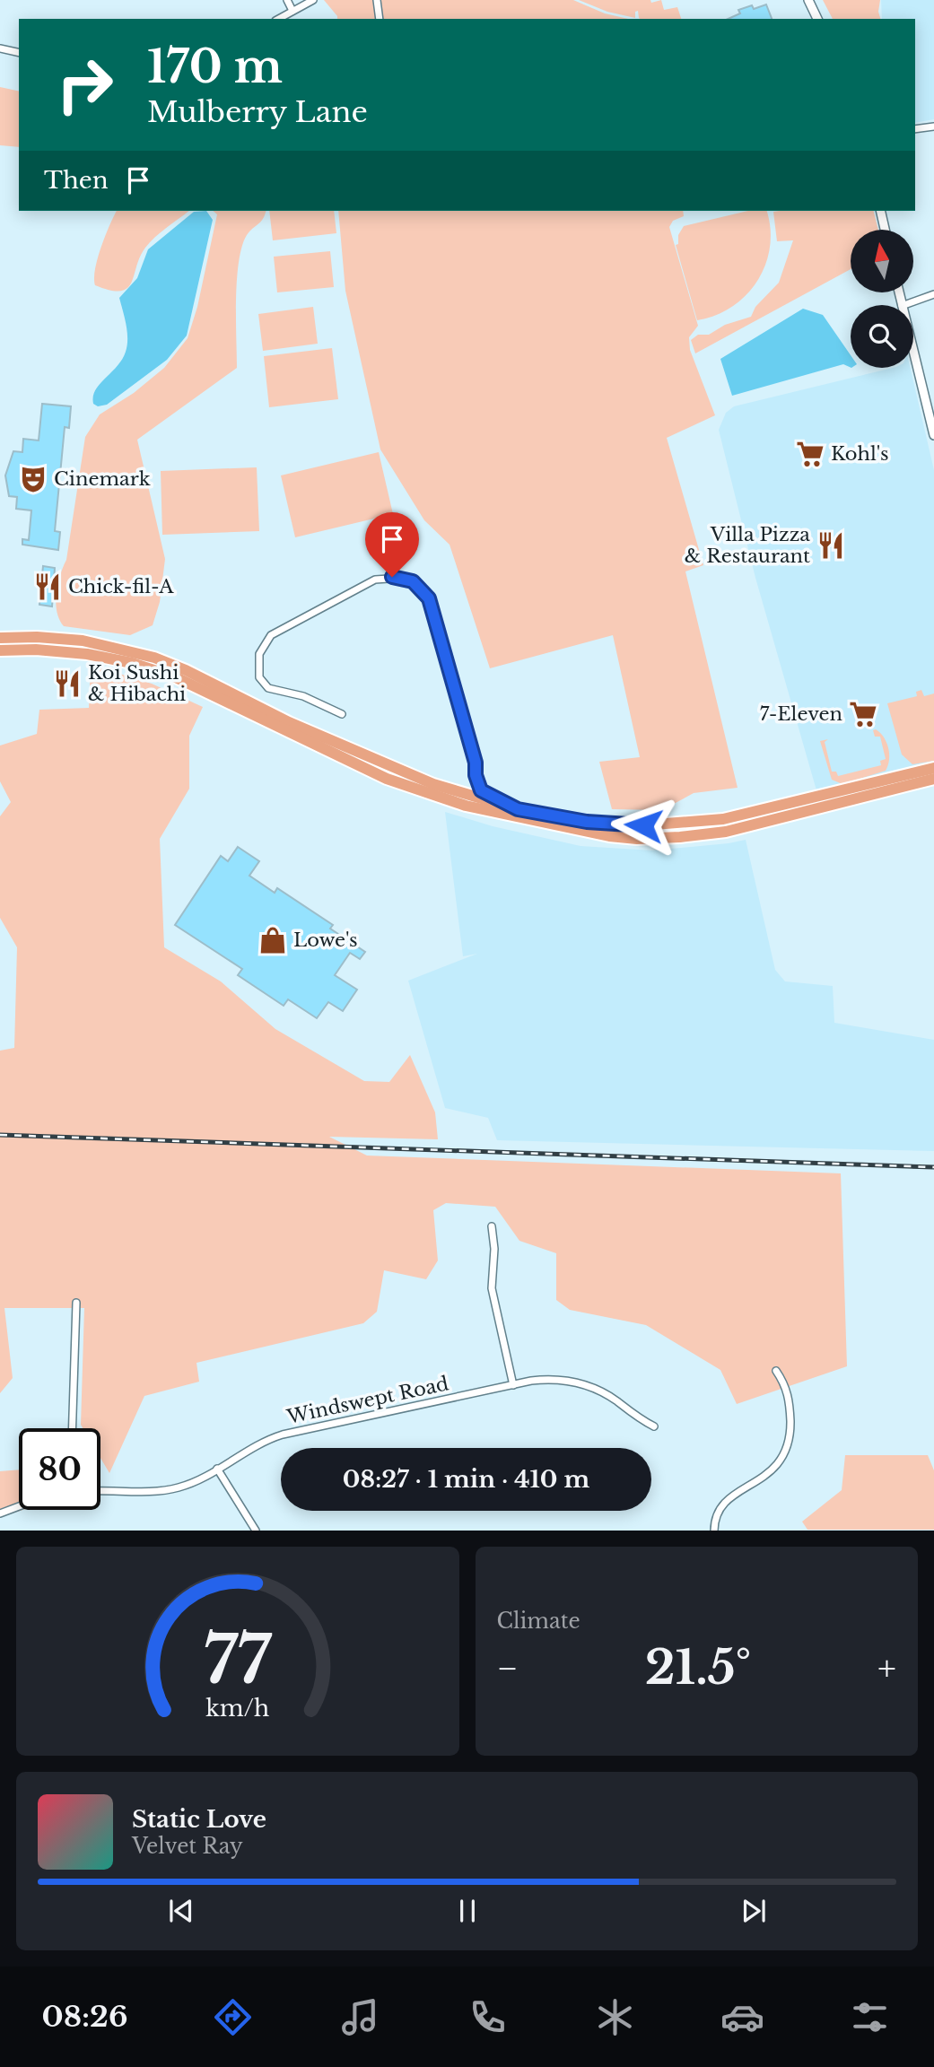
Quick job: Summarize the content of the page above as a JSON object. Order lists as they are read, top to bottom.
{
  "streets": {
    "street": ["Windswept Road"]
  },
  "places": {
    "supermarket": ["Kohl's", "7-Eleven"],
    "theatre": ["Cinemark"],
    "restaurant": ["Villa Pizza & Restaurant", "Chick-fil-A", "Koi Sushi & Hibachi"],
    "shop": ["Lowe's"]
  },
  "north": "top",
  "page": {
    "turn": ["170 m", "Mulberry Lane"],
    "then": "Then",
    "limit": "80",
    "trip": "08:27 · 1 min · 410 m",
    "tile": "Climate",
    "heat": ["−", "21.5°", "+"],
    "song": ["Static Love", "Velvet Ray"],
    "tabs": "08:26",
    "gauge": ["77", "km/h"]
  }
}
